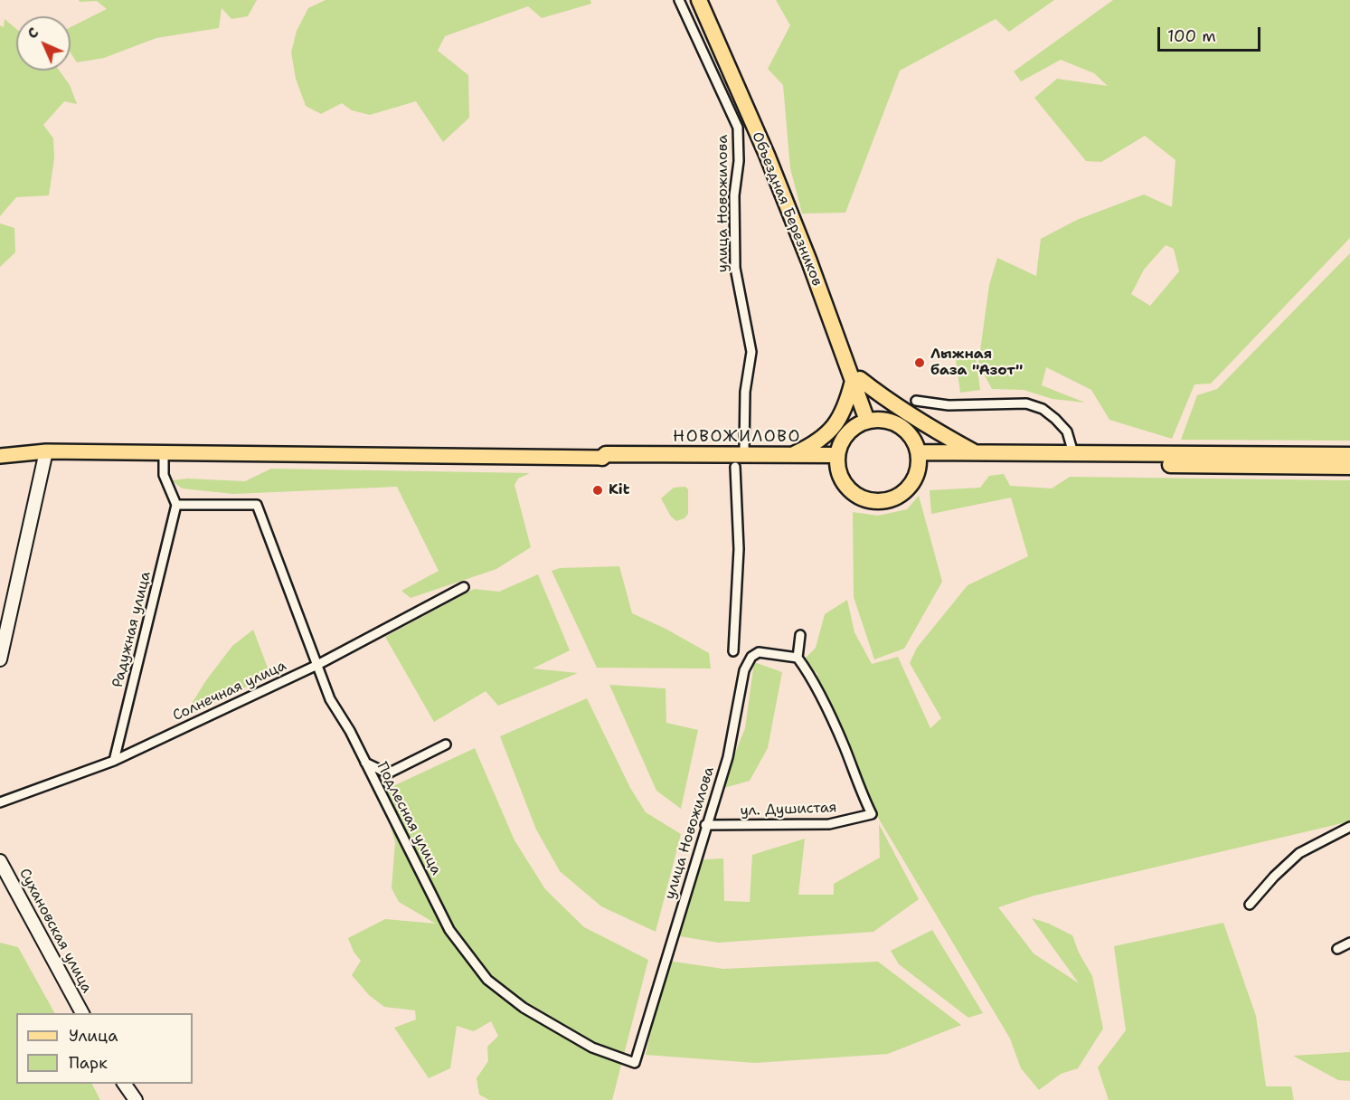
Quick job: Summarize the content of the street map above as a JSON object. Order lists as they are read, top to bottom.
{
  "streets": {
    "highway": ["Объездная Березников"],
    "street": [
      "улица Новожилова",
      "Радужная улица",
      "Солнечная улица",
      "ул. Душистая",
      "Подлесная улица",
      "Сухановская улица"
    ]
  },
  "crossings": [
    ["улица Новожилова", "ул. Душистая"],
    ["улица Новожилова", "Подлесная улица"],
    ["Радужная улица", "Солнечная улица"],
    ["Радужная улица", "Подлесная улица"],
    ["Солнечная улица", "Подлесная улица"]
  ],
  "districts": ["НОВОЖИЛОВО"],
  "places": ["Лыжная база \"Азот\"", "Kit"],
  "legend": ["Улица", "Парк"],
  "scale_bar": "100 m",
  "north": "top left"
}
